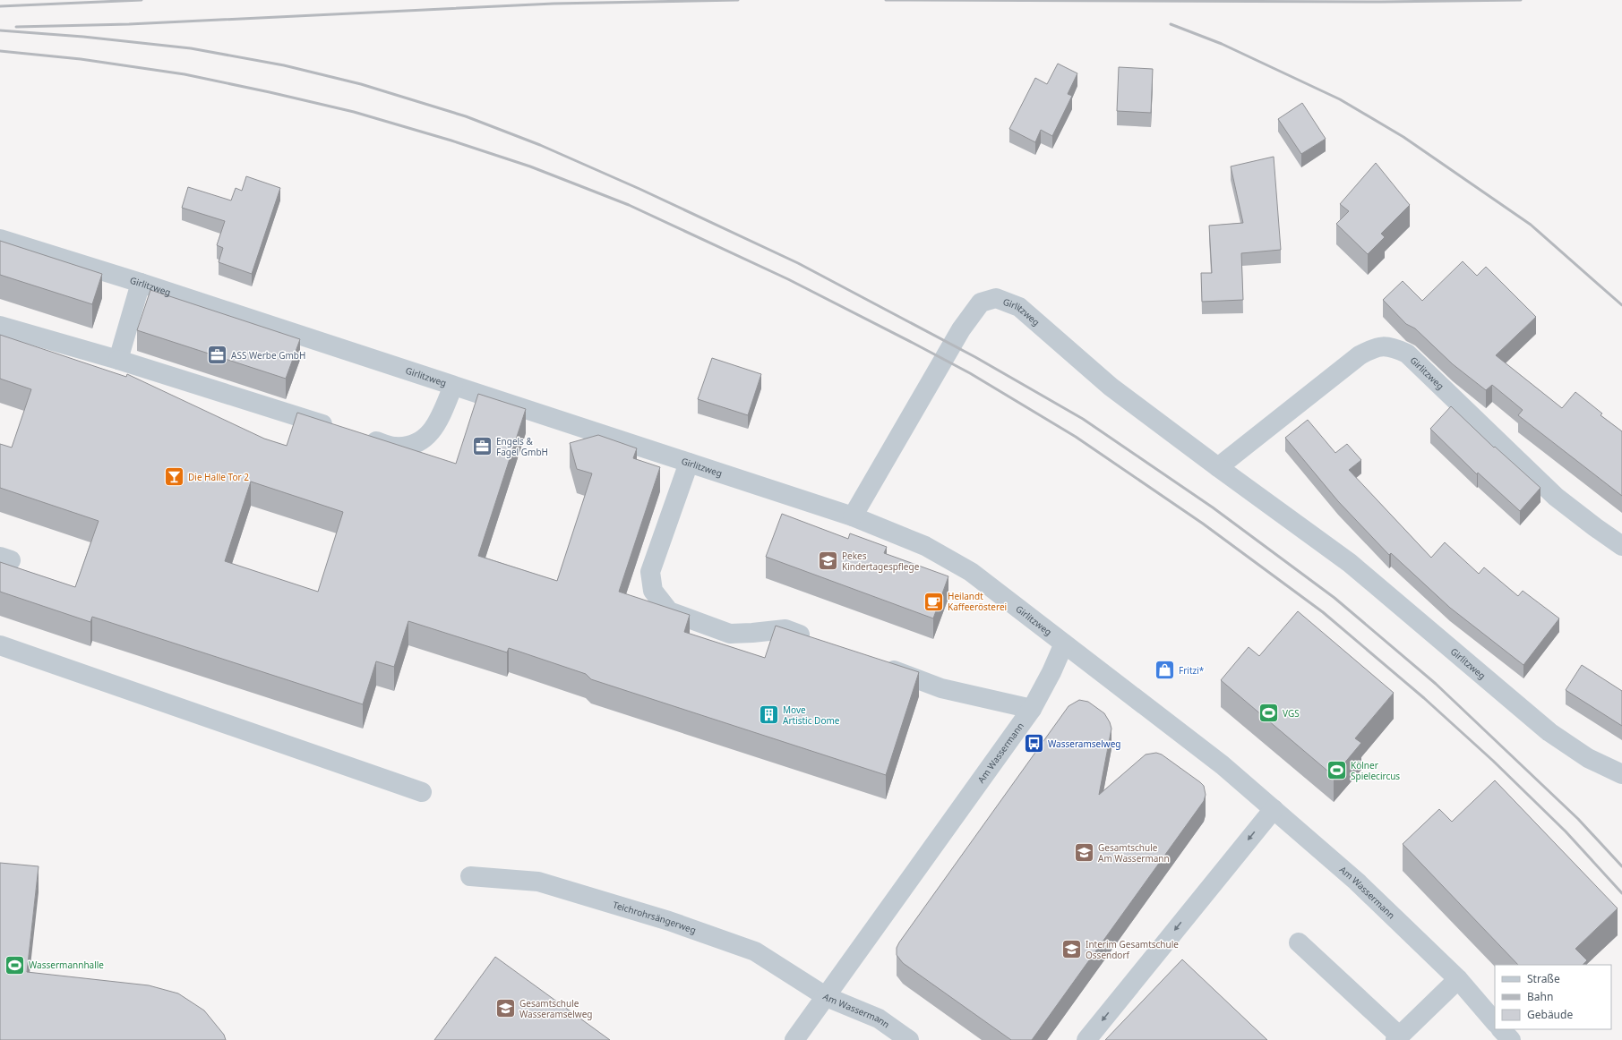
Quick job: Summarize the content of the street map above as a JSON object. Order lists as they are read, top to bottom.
{
  "streets": {
    "street": ["Girlitzweg", "Am Wassermann", "Teichrohrsängerweg"]
  },
  "crossings": [
    ["Girlitzweg", "Am Wassermann"],
    ["Am Wassermann", "Teichrohrsängerweg"]
  ],
  "places": {
    "office": ["ASS Werbe GmbH", "Engels & Fagel GmbH"],
    "bar": ["Die Halle Tor 2"],
    "school or university": [
      "Pekes Kindertagespflege",
      "Gesamtschule Am Wassermann",
      "Interim Gesamtschule Ossendorf",
      "Gesamtschule Wasseramselweg"
    ],
    "cafe": ["Heilandt Kaffeerösterei"],
    "shop": ["Fritzi*"],
    "sports": ["VGS", "Kölner Spielecircus", "Wassermannhalle"],
    "building": ["Move Artistic Dome"],
    "bus stop": ["Wasseramselweg"]
  },
  "legend": ["Straße", "Bahn", "Gebäude"]
}
